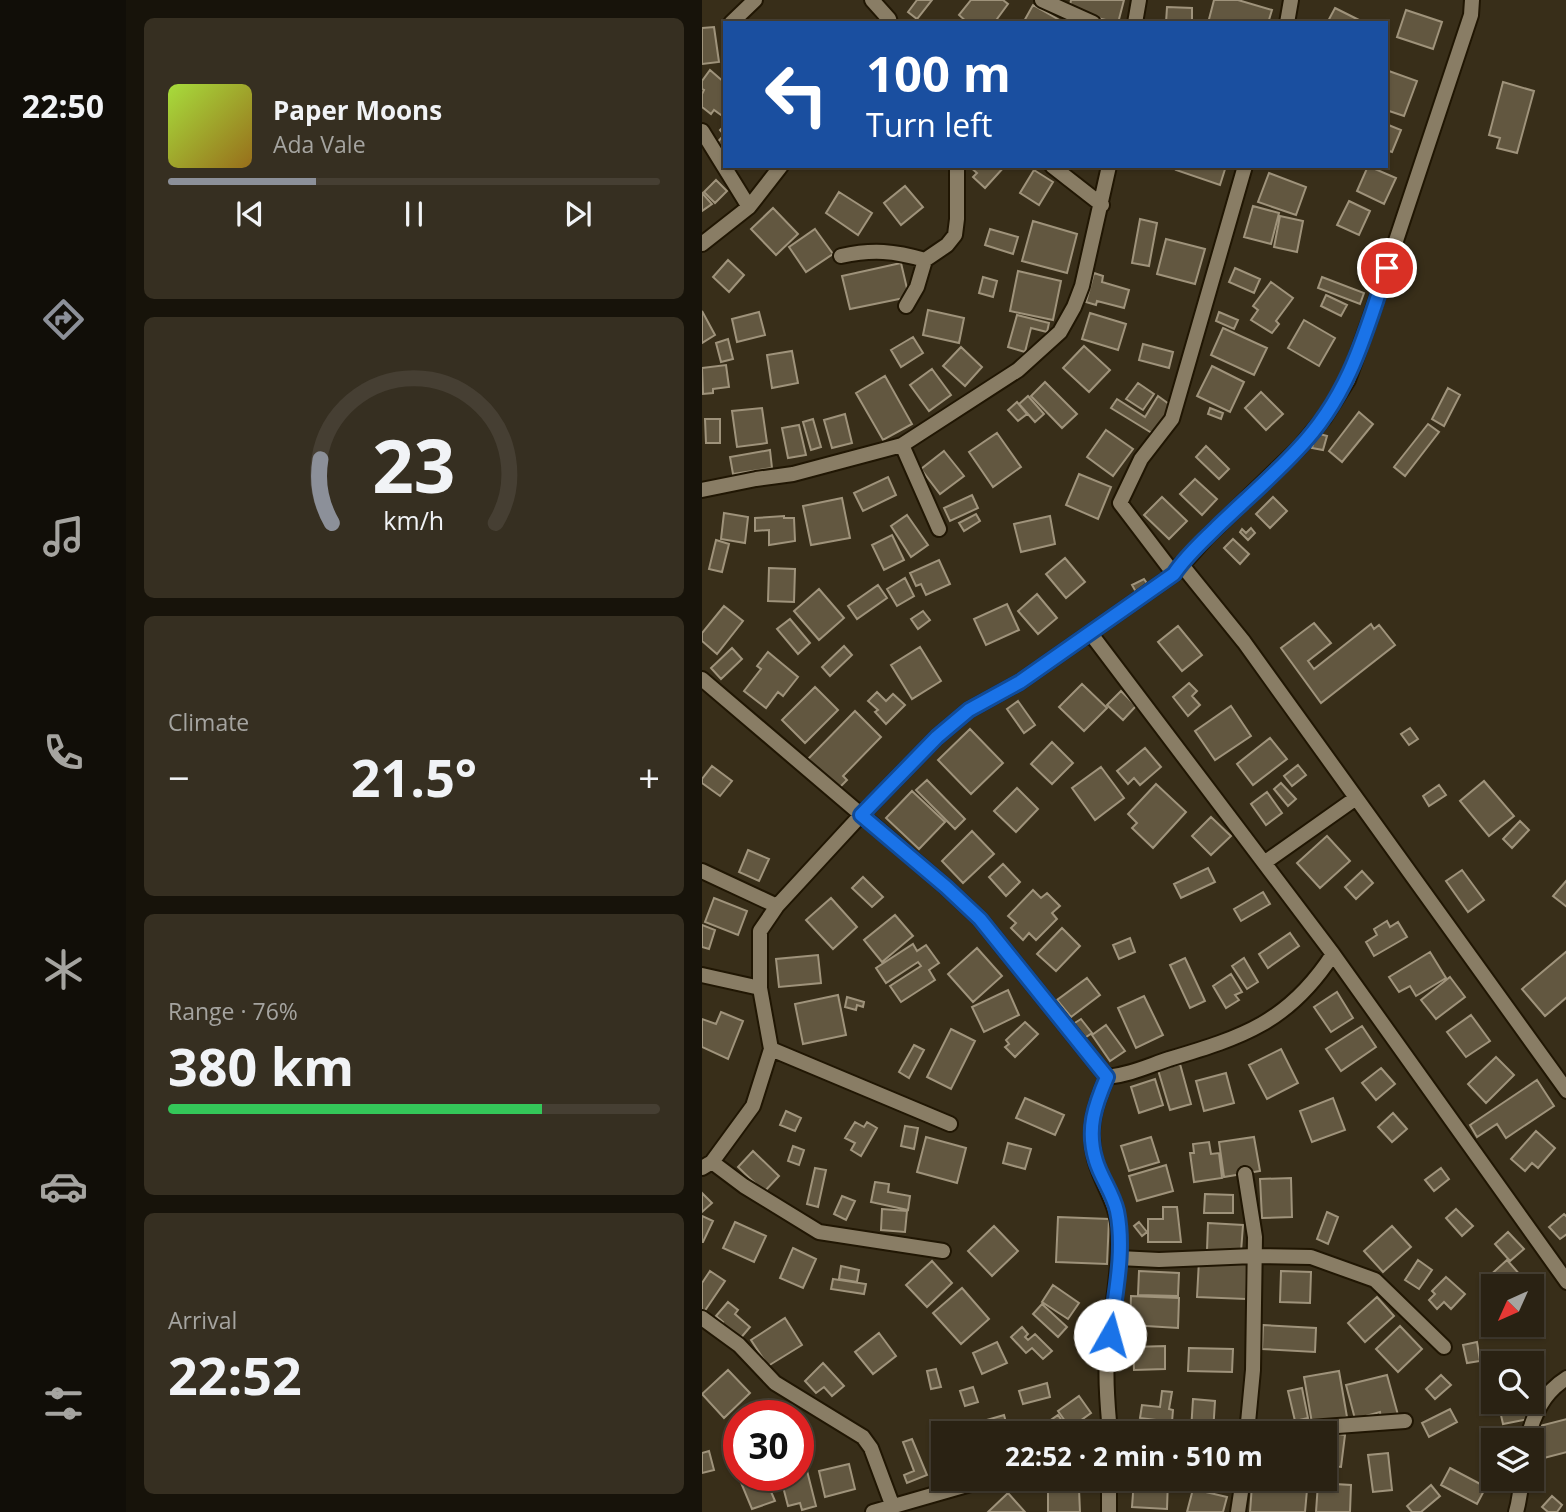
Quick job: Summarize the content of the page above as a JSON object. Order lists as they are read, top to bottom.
{
  "north": "bottom left",
  "page": {
    "tabs": "22:50",
    "turn": ["100 m", "Turn left"],
    "song": ["Paper Moons", "Ada Vale"],
    "tile": [
      "Climate",
      ["Range · 76%", "380 km"],
      ["Arrival", "22:52"]
    ],
    "heat": ["−", "21.5°", "+"],
    "limit": "30",
    "trip": "22:52 · 2 min · 510 m",
    "gauge": ["23", "km/h"]
  }
}
